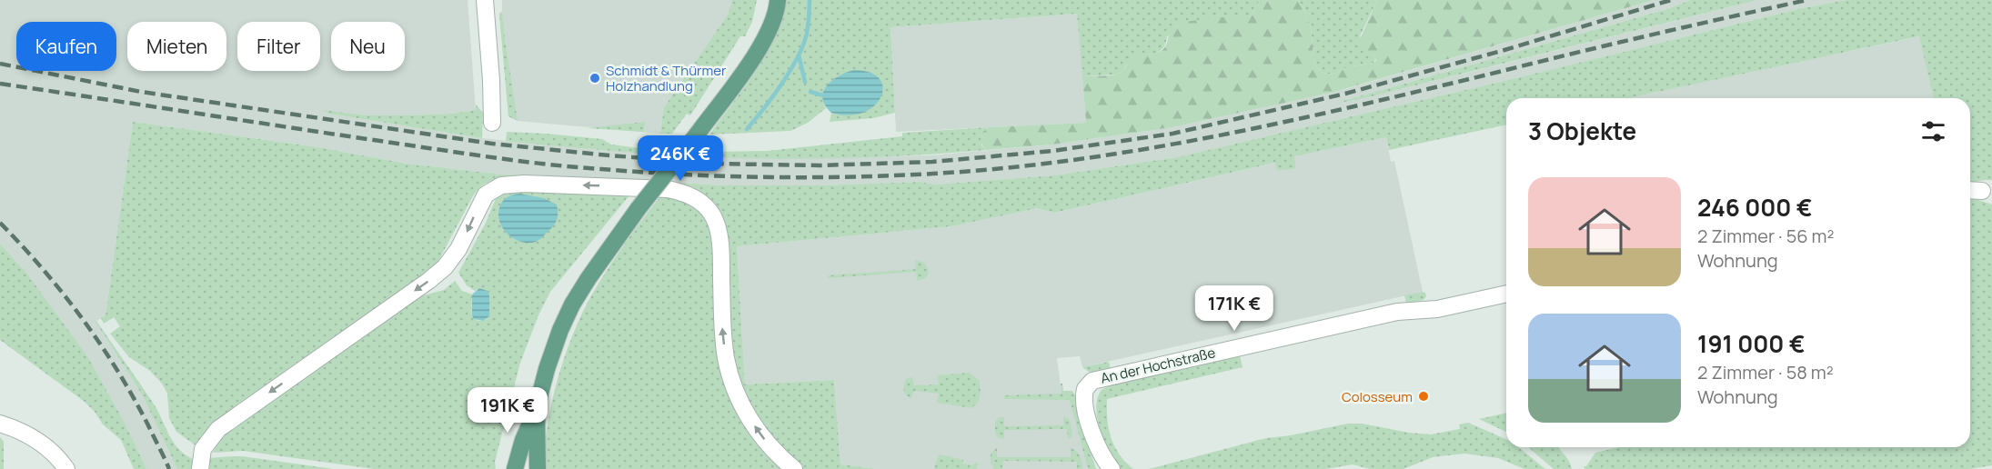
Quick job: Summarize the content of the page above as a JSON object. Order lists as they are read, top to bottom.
{
  "streets": {
    "street": ["An der Hochstraße"]
  },
  "places": ["Schmidt & Thürmer Holzhandlung", "Colosseum"],
  "page": {
    "chip": [
      "Kaufen",
      "Mieten",
      "Filter",
      "Neu"
    ],
    "heading": "3 Objekte",
    "price": ["246K €", "171K €", "191K €"],
    "list": [
      {
        "name": "246 000 €",
        "note": "2 Zimmer · 56 m² · Wohnung"
      },
      {
        "name": "191 000 €",
        "note": "2 Zimmer · 58 m² · Wohnung"
      }
    ]
  }
}
